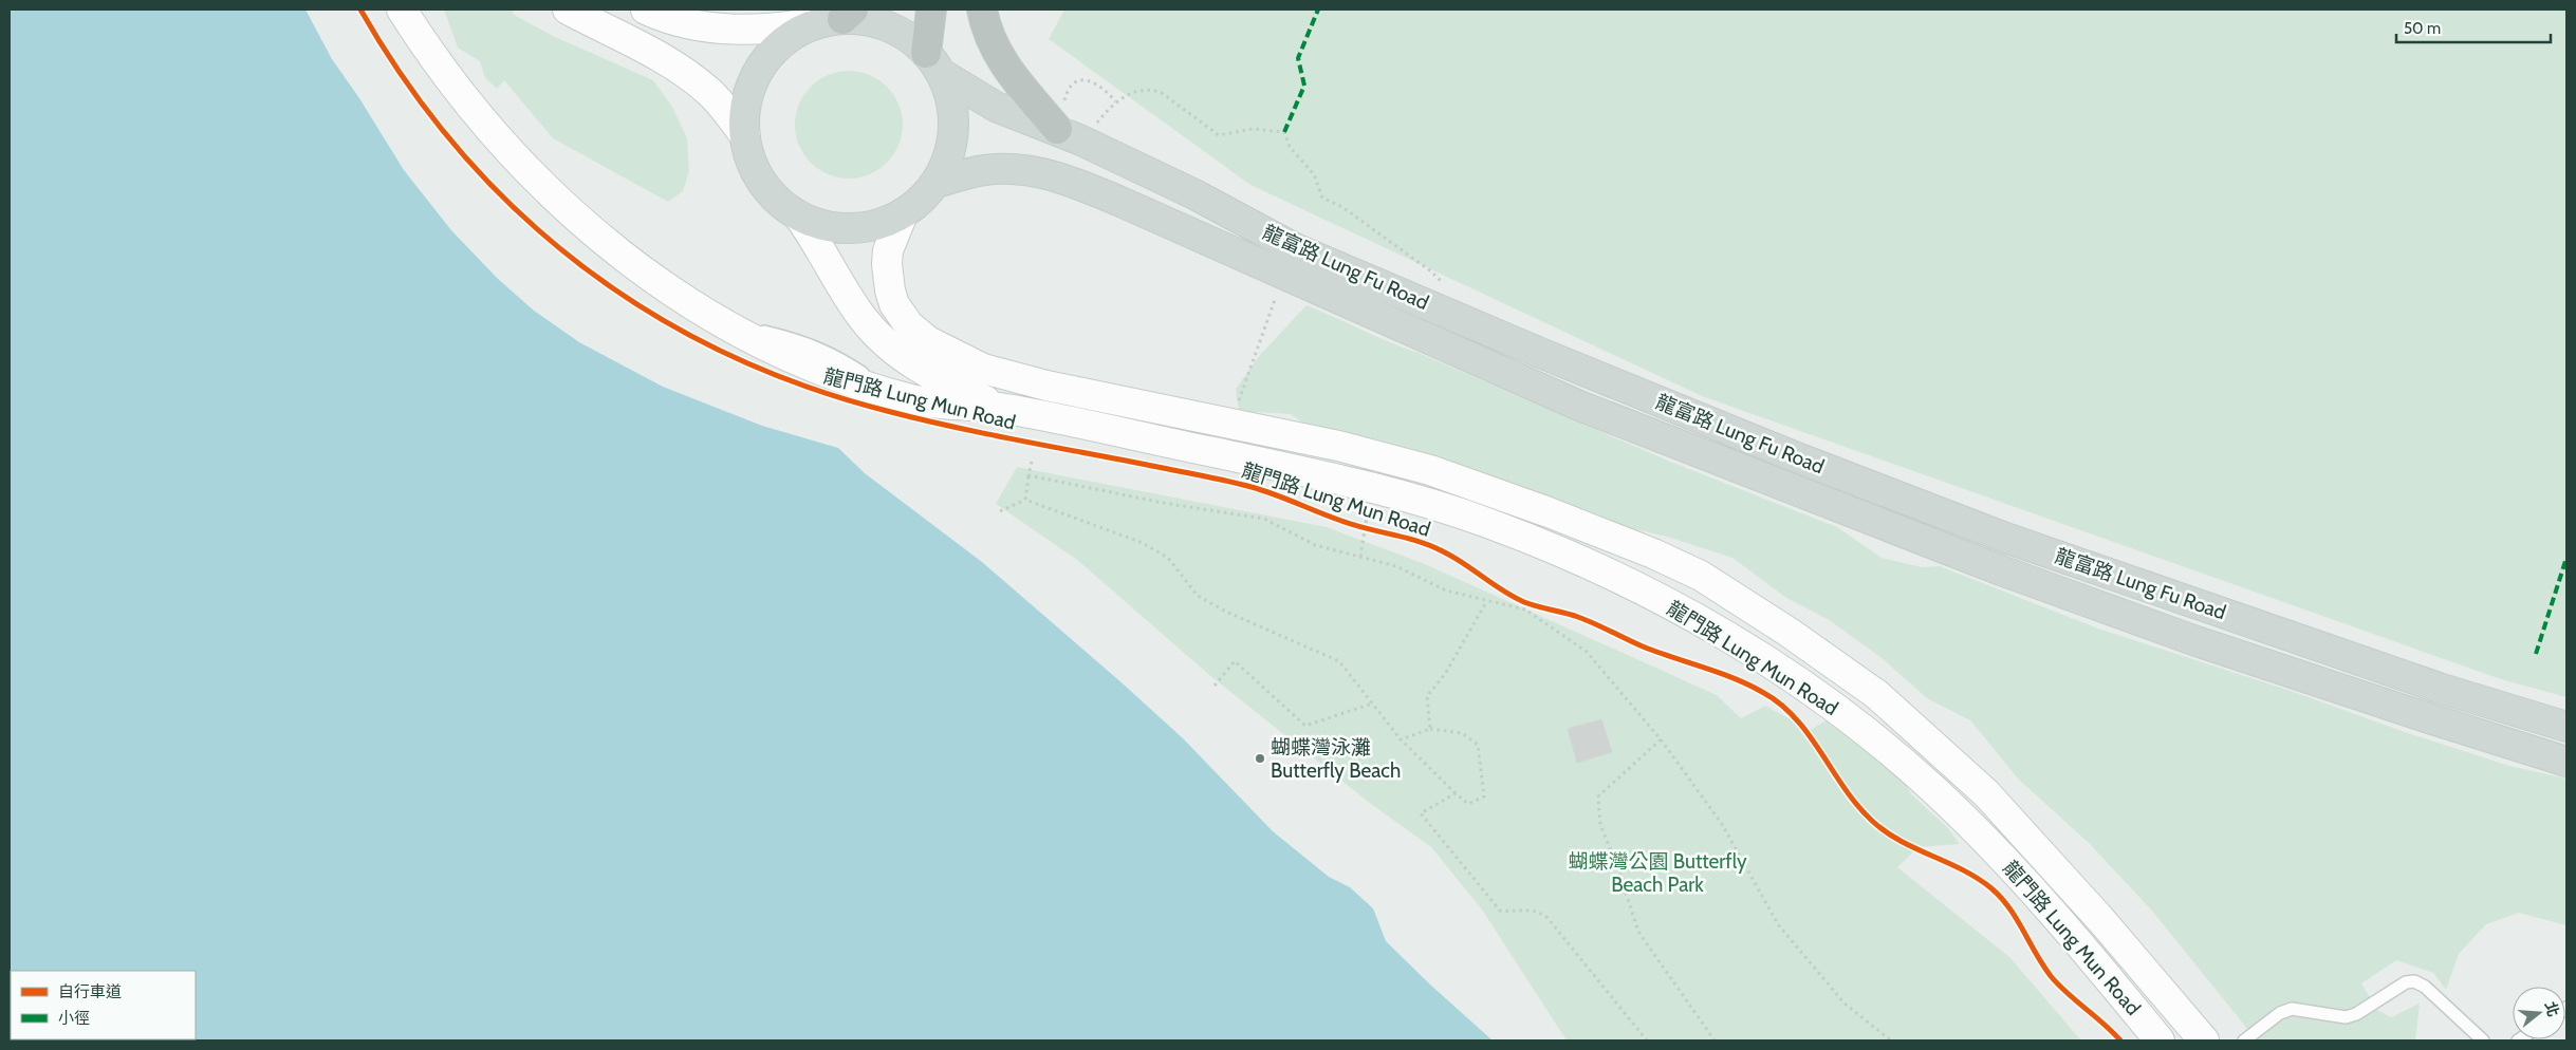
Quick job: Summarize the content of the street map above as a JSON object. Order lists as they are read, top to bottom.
{
  "streets": {
    "main road": ["龍富路 Lung Fu Road", "龍門路 Lung Mun Road"]
  },
  "crossings": [
    ["龍富路 Lung Fu Road", "龍門路 Lung Mun Road"]
  ],
  "parks": ["蝴蝶灣公園 Butterfly Beach Park"],
  "places": ["蝴蝶灣泳灘 Butterfly Beach"],
  "legend": ["自行車道", "小徑"],
  "scale_bar": "50 m",
  "north": "right"
}
